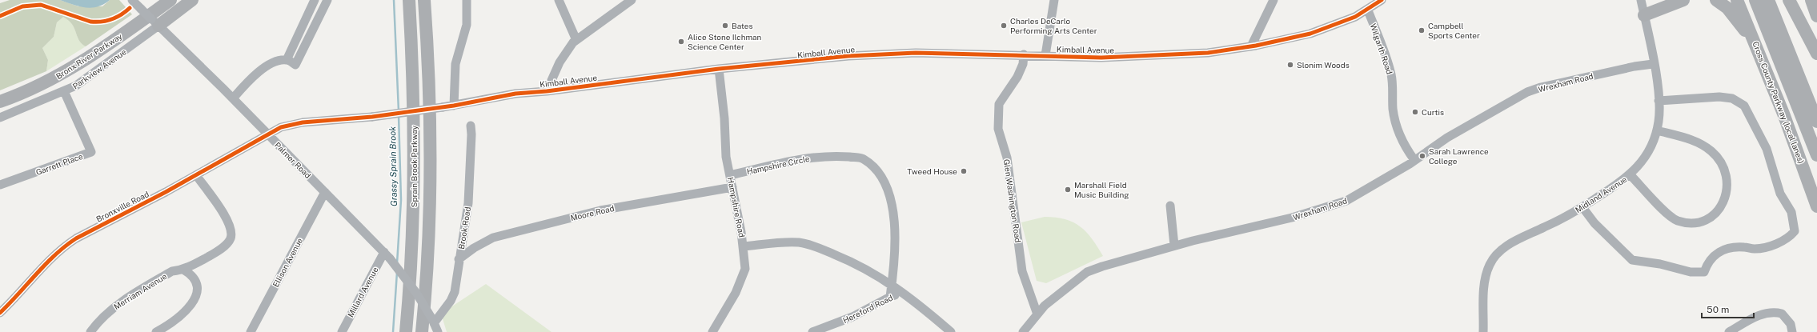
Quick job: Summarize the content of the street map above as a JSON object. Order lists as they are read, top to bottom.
{
  "streets": {
    "highway": ["Bronx River Parkway", "Cross County Parkway (local lanes)", "Sprain Brook Parkway"],
    "street": [
      "Wilgarth Road",
      "Kimball Avenue",
      "Parkview Avenue",
      "Wrexham Road",
      "Palmer Road",
      "Garrett Place",
      "Hampshire Circle",
      "Midland Avenue",
      "Glen Washington Road",
      "Bronxville Road",
      "Hampshire Road",
      "Moore Road",
      "Brook Road",
      "Ellison Avenue",
      "Merriam Avenue",
      "Millard Avenue",
      "Hereford Road"
    ]
  },
  "crossings": [
    ["Wilgarth Road", "Kimball Avenue"],
    ["Wilgarth Road", "Wrexham Road"],
    ["Kimball Avenue", "Palmer Road"],
    ["Kimball Avenue", "Glen Washington Road"],
    ["Kimball Avenue", "Bronxville Road"],
    ["Kimball Avenue", "Hampshire Road"],
    ["Parkview Avenue", "Palmer Road"],
    ["Parkview Avenue", "Garrett Place"],
    ["Wrexham Road", "Midland Avenue"],
    ["Wrexham Road", "Glen Washington Road"],
    ["Palmer Road", "Bronxville Road"],
    ["Palmer Road", "Brook Road"],
    ["Palmer Road", "Ellison Avenue"],
    ["Palmer Road", "Millard Avenue"],
    ["Hampshire Circle", "Hampshire Road"],
    ["Bronxville Road", "Merriam Avenue"],
    ["Hampshire Road", "Moore Road"],
    ["Hampshire Road", "Hereford Road"],
    ["Moore Road", "Brook Road"]
  ],
  "water": ["Grassy Sprain Brook"],
  "places": [
    "Bates",
    "Charles DeCarlo Performing Arts Center",
    "Campbell Sports Center",
    "Alice Stone Ilchman Science Center",
    "Slonim Woods",
    "Curtis",
    "Sarah Lawrence College",
    "Tweed House",
    "Marshall Field Music Building"
  ],
  "scale_bar": "50 m"
}
